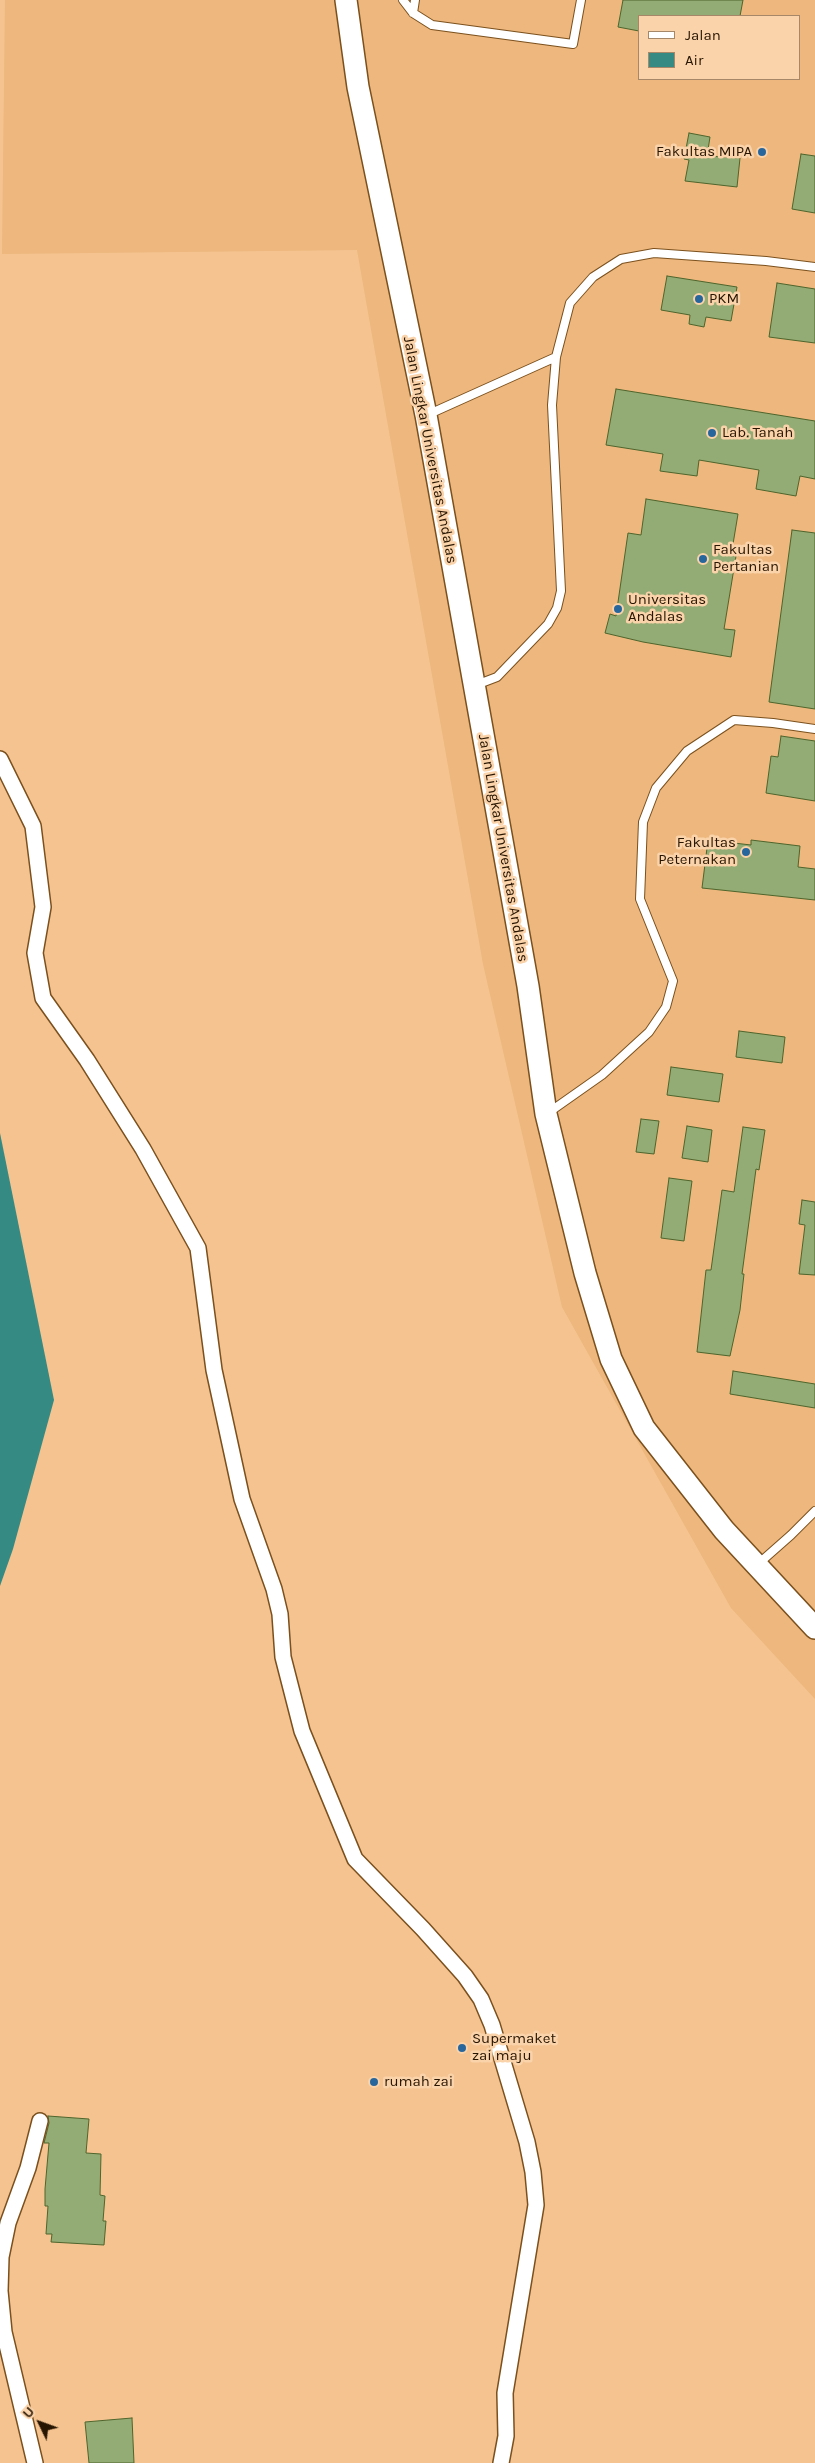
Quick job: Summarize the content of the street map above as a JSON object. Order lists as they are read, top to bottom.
{
  "streets": {
    "street": ["Jalan Lingkar Universitas Andalas"]
  },
  "places": [
    "Fakultas MIPA",
    "PKM",
    "Lab. Tanah",
    "Fakultas Pertanian",
    "Universitas Andalas",
    "Fakultas Peternakan",
    "Supermaket zai maju",
    "rumah zai"
  ],
  "legend": ["Jalan", "Air"],
  "north": "top left"
}
